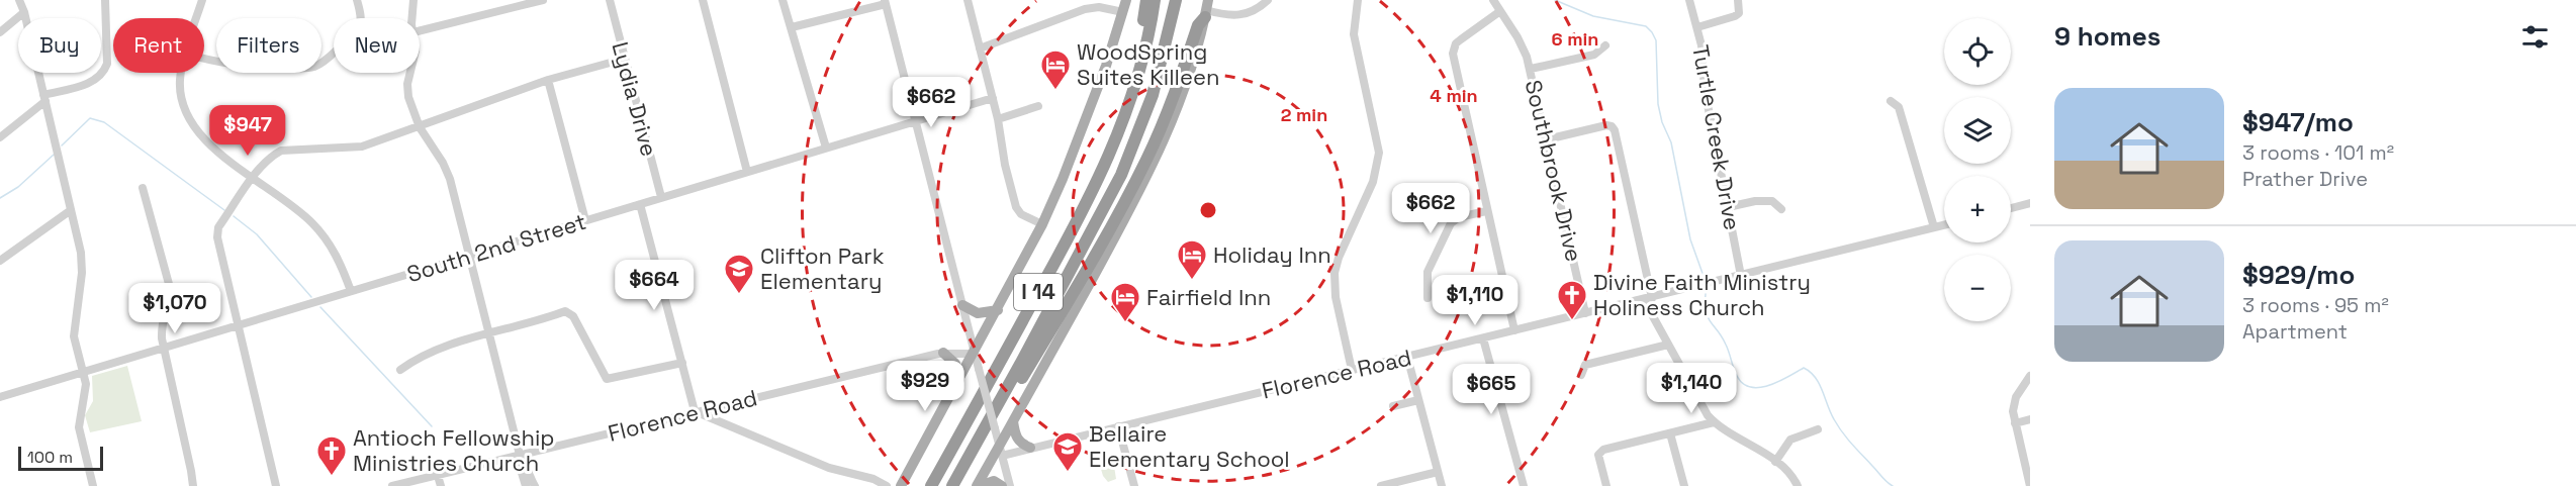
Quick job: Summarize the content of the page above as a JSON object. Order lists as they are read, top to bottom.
{
  "streets": {
    "highway": ["I 14"],
    "street": [
      "Lydia Drive",
      "Turtle Creek Drive",
      "Southbrook Drive",
      "South 2nd Street",
      "Florence Road"
    ]
  },
  "crossings": [
    ["Lydia Drive", "South 2nd Street"],
    ["Turtle Creek Drive", "Florence Road"],
    ["Southbrook Drive", "Florence Road"]
  ],
  "places": {
    "hotel": ["WoodSpring Suites Killeen", "Holiday Inn", "Fairfield Inn"],
    "school or university": ["Clifton Park Elementary", "Bellaire Elementary School"],
    "church": ["Divine Faith Ministry Holiness Church", "Antioch Fellowship Ministries Church"]
  },
  "scale_bar": "100 m",
  "page": {
    "heading": "9 homes",
    "map_buttons": ["+", "−"],
    "chip": [
      "Buy",
      "Rent",
      "Filters",
      "New"
    ],
    "list": [
      {
        "name": "$947/mo",
        "note": "3 rooms · 101 m² · Prather Drive"
      },
      {
        "name": "$929/mo",
        "note": "3 rooms · 95 m² · Apartment"
      }
    ],
    "price": [
      "$662",
      "$947",
      "$662",
      "$664",
      "$1,110",
      "$1,070",
      "$929",
      "$1,140",
      "$665"
    ],
    "scale": "100 m"
  },
  "rings": ["6 min", "4 min", "2 min"]
}
